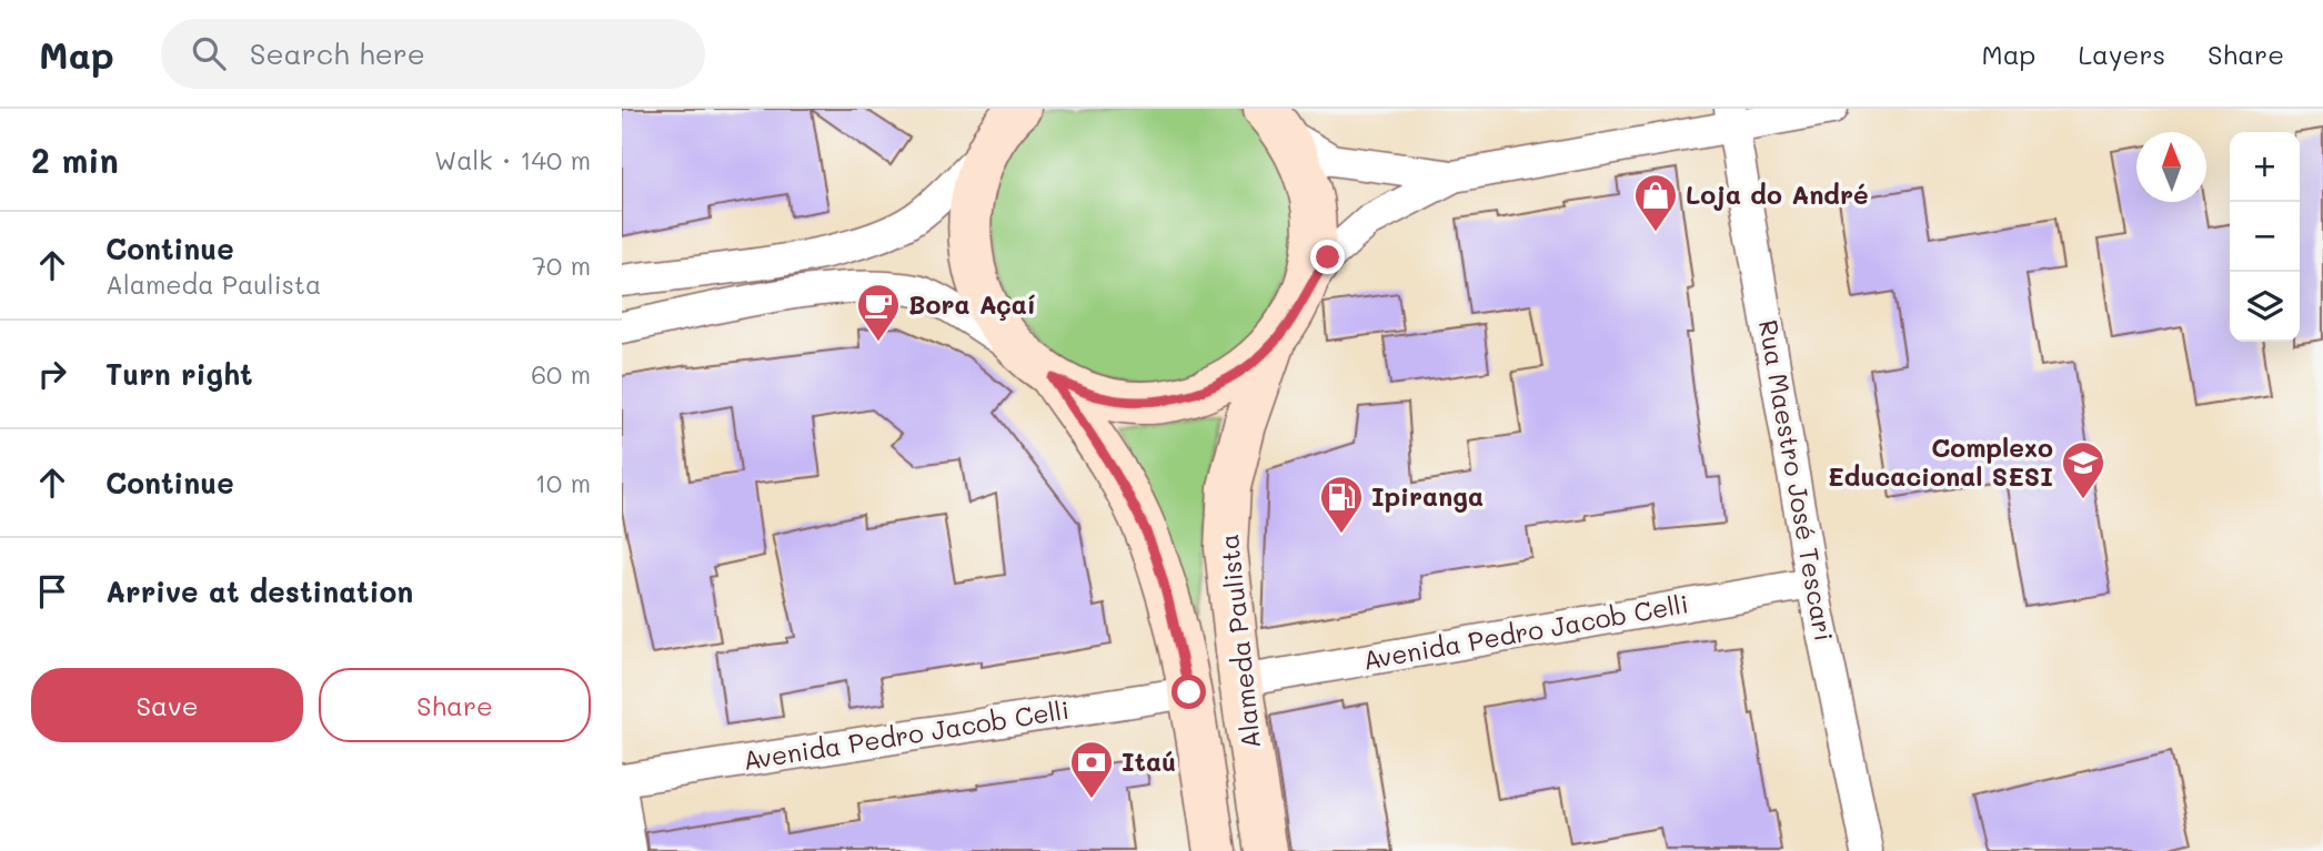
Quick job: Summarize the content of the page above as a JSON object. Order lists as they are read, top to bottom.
{
  "streets": {
    "main road": ["Alameda Paulista"],
    "street": ["Rua Maestro José Tescari", "Avenida Pedro Jacob Celli"]
  },
  "crossings": [
    ["Rua Maestro José Tescari", "Avenida Pedro Jacob Celli"],
    ["Avenida Pedro Jacob Celli", "Alameda Paulista"]
  ],
  "places": {
    "shop": ["Loja do André"],
    "cafe": ["Bora Açaí"],
    "school or university": ["Complexo Educacional SESI"],
    "fuel station": ["Ipiranga"],
    "bank": ["Itaú"]
  },
  "north": "top",
  "page": {
    "header": "Map",
    "search": "Search here",
    "nav": ["Map", "Layers", "Share"],
    "heading": ["2 min", "Walk · 140 m"],
    "map_buttons": ["+", "−"],
    "list": [
      ["Continue", "Alameda Paulista", "70 m"],
      ["Turn right", "60 m"],
      ["Continue", "10 m"],
      "Arrive at destination"
    ],
    "buttons": ["Save", "Share"]
  }
}
